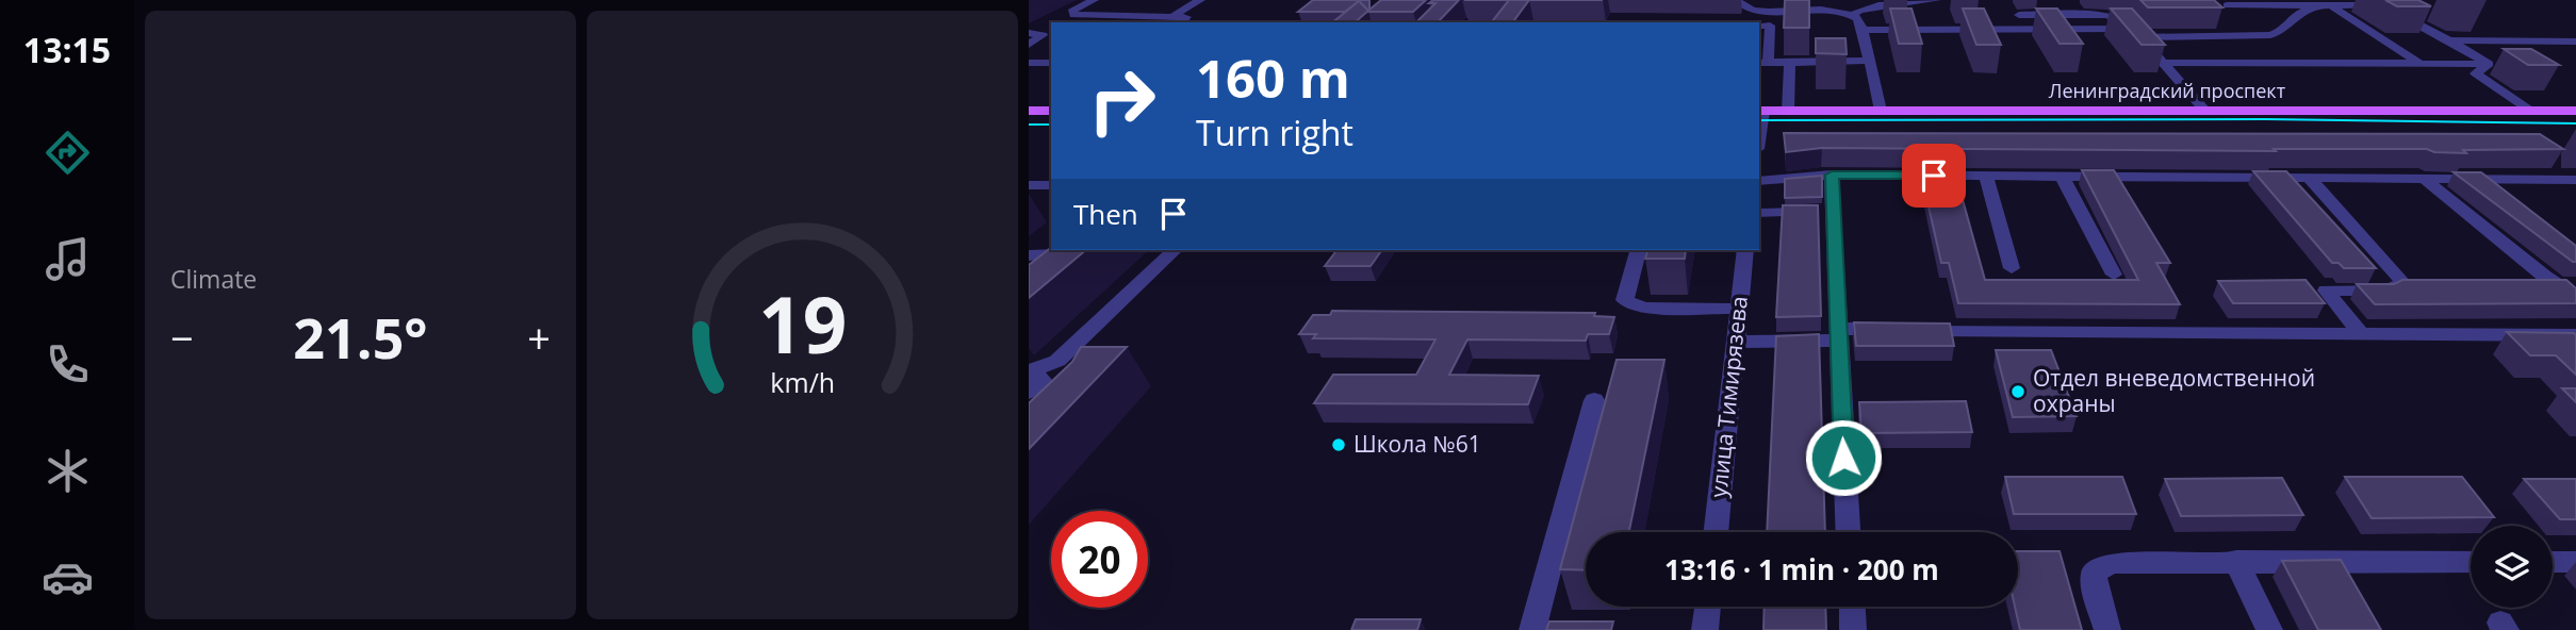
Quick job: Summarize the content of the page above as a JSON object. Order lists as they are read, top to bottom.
{
  "streets": {
    "main road": ["Ленинградский проспект"],
    "street": ["улица Тимирязева"]
  },
  "places": ["Отдел вневедомственной охраны", "Школа №61"],
  "page": {
    "tabs": "13:15",
    "tile": "Climate",
    "turn": ["160 m", "Turn right"],
    "then": "Then",
    "heat": ["−", "21.5°", "+"],
    "limit": "20",
    "trip": "13:16 · 1 min · 200 m",
    "gauge": ["19", "km/h"]
  }
}
